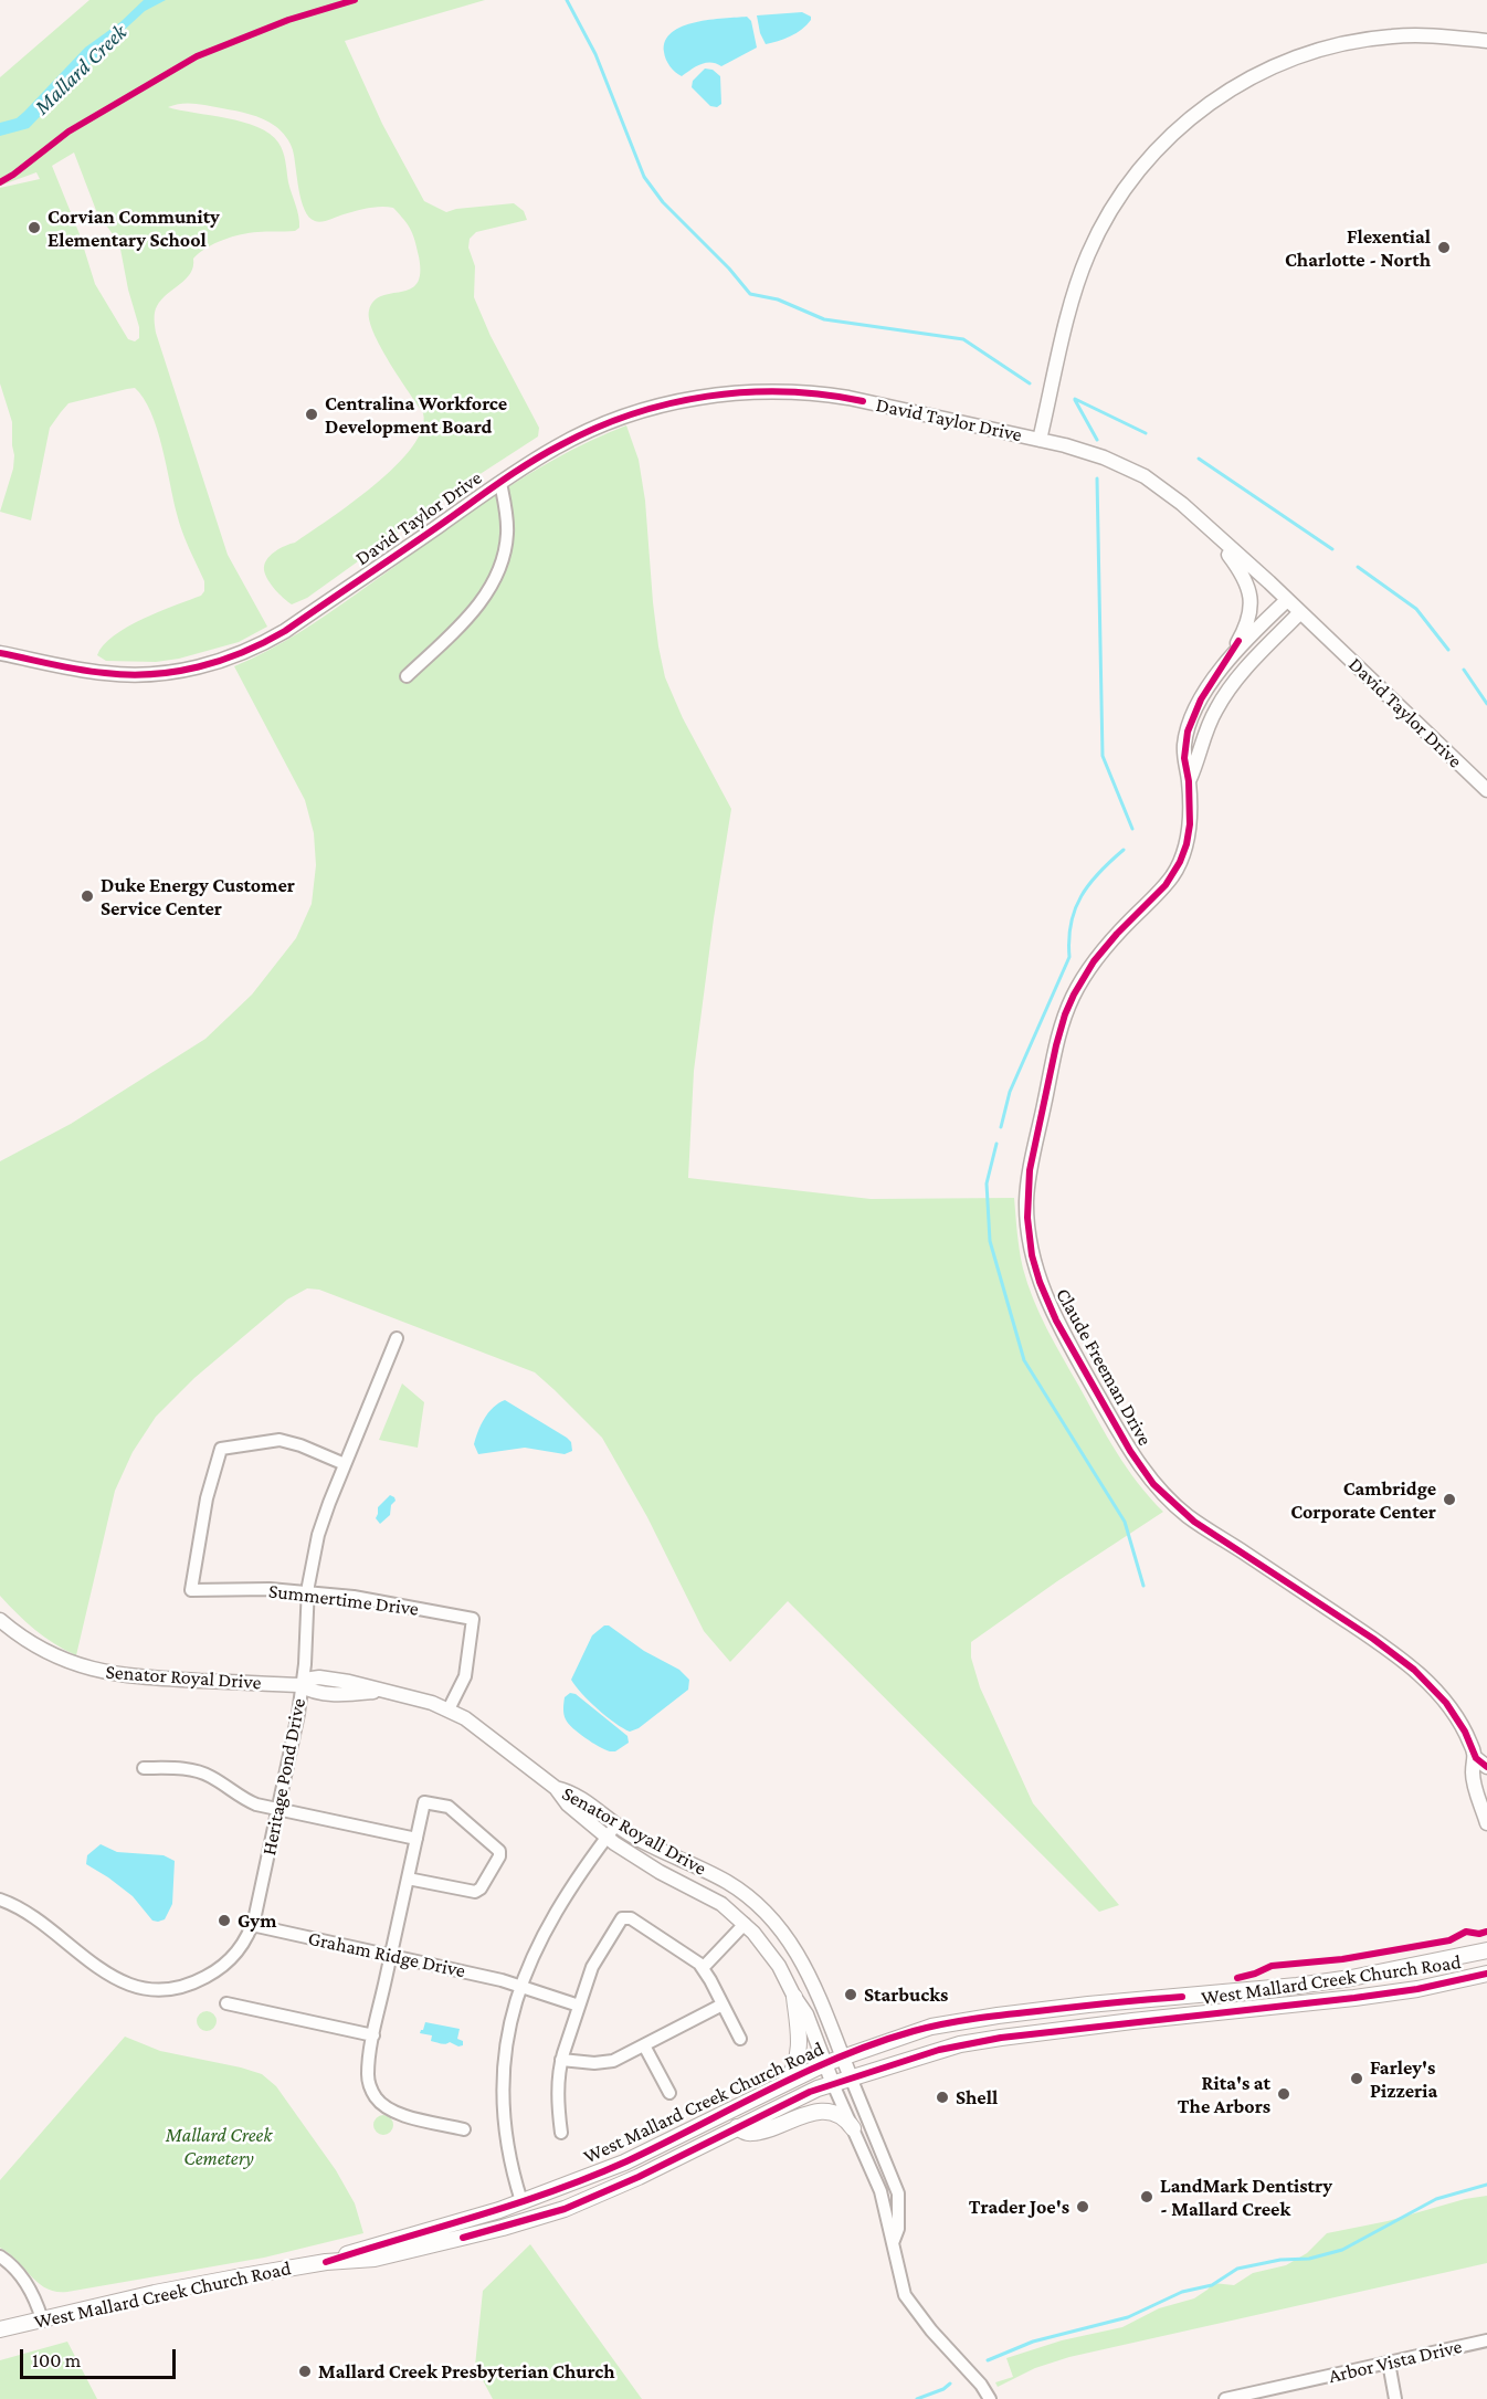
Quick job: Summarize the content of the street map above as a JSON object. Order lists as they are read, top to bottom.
{
  "streets": {
    "main road": ["West Mallard Creek Church Road"],
    "street": [
      "David Taylor Drive",
      "Claude Freeman Drive",
      "Summertime Drive",
      "Senator Royal Drive",
      "Heritage Pond Drive",
      "Senator Royall Drive",
      "Graham Ridge Drive",
      "Arbor Vista Drive"
    ]
  },
  "crossings": [
    ["David Taylor Drive", "Claude Freeman Drive"],
    ["Summertime Drive", "Senator Royal Drive"],
    ["Summertime Drive", "Heritage Pond Drive"],
    ["Senator Royal Drive", "Heritage Pond Drive"],
    ["Senator Royal Drive", "Senator Royall Drive"],
    ["Heritage Pond Drive", "Graham Ridge Drive"],
    ["Senator Royall Drive", "West Mallard Creek Church Road"]
  ],
  "water": ["Mallard Creek"],
  "parks": ["Mallard Creek Cemetery"],
  "places": [
    "Corvian Community Elementary School",
    "Flexential Charlotte - North",
    "Centralina Workforce Development Board",
    "Duke Energy Customer Service Center",
    "Cambridge Corporate Center",
    "Gym",
    "Starbucks",
    "Farley's Pizzeria",
    "Rita's at The Arbors",
    "Shell",
    "LandMark Dentistry - Mallard Creek",
    "Trader Joe's",
    "Mallard Creek Presbyterian Church"
  ],
  "scale_bar": "100 m"
}
